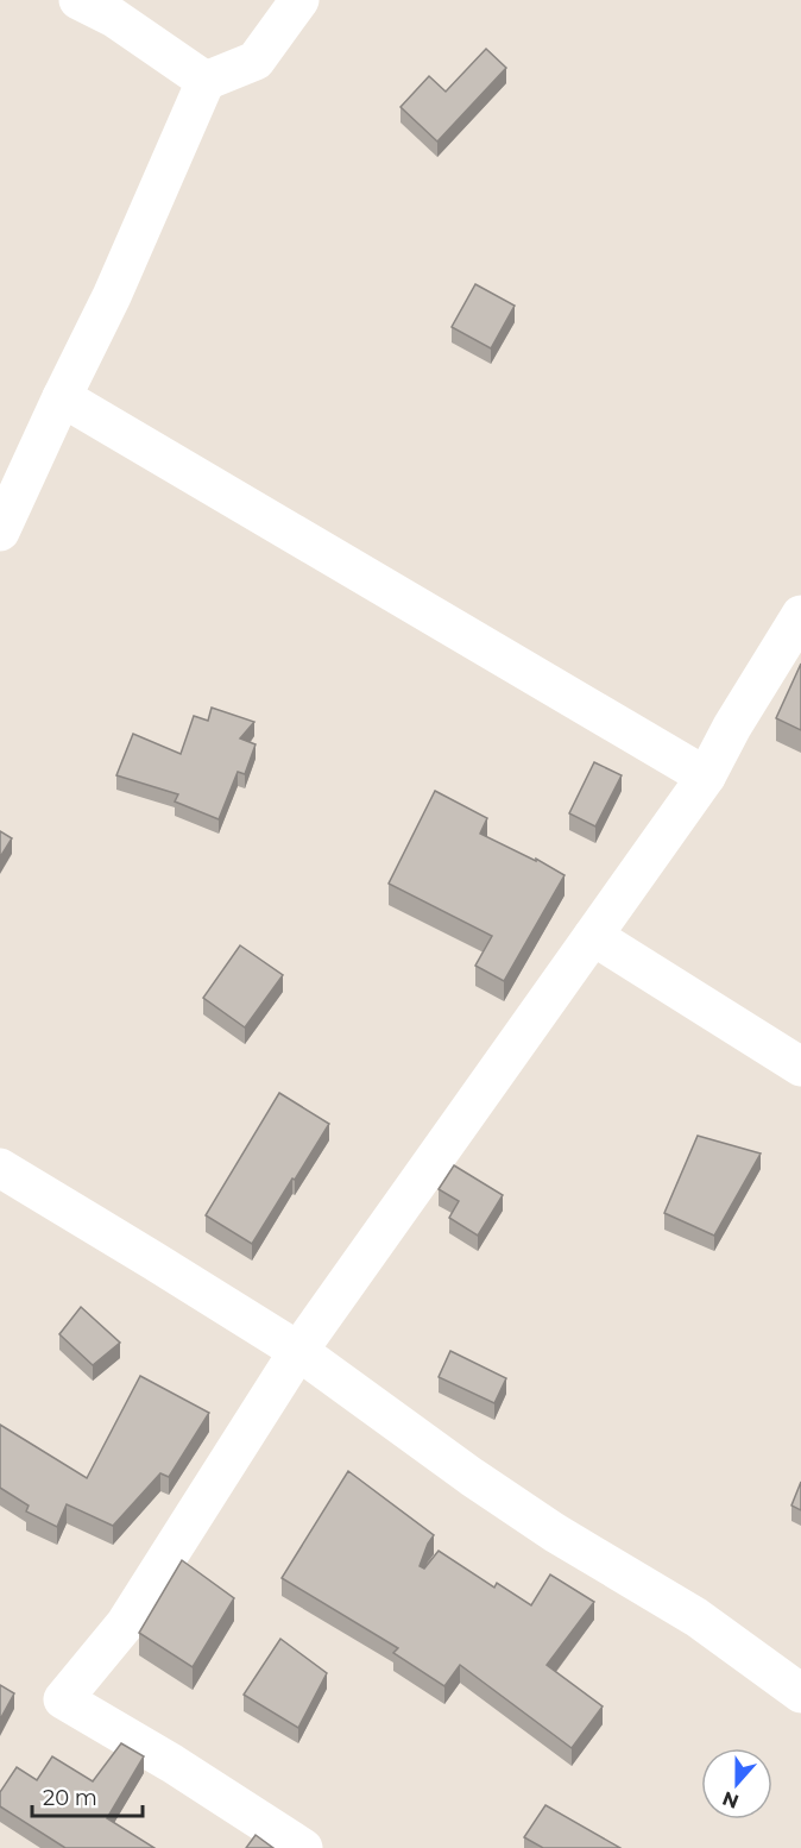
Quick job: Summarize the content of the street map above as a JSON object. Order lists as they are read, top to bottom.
{
  "scale_bar": "20 m",
  "north": "bottom"
}
